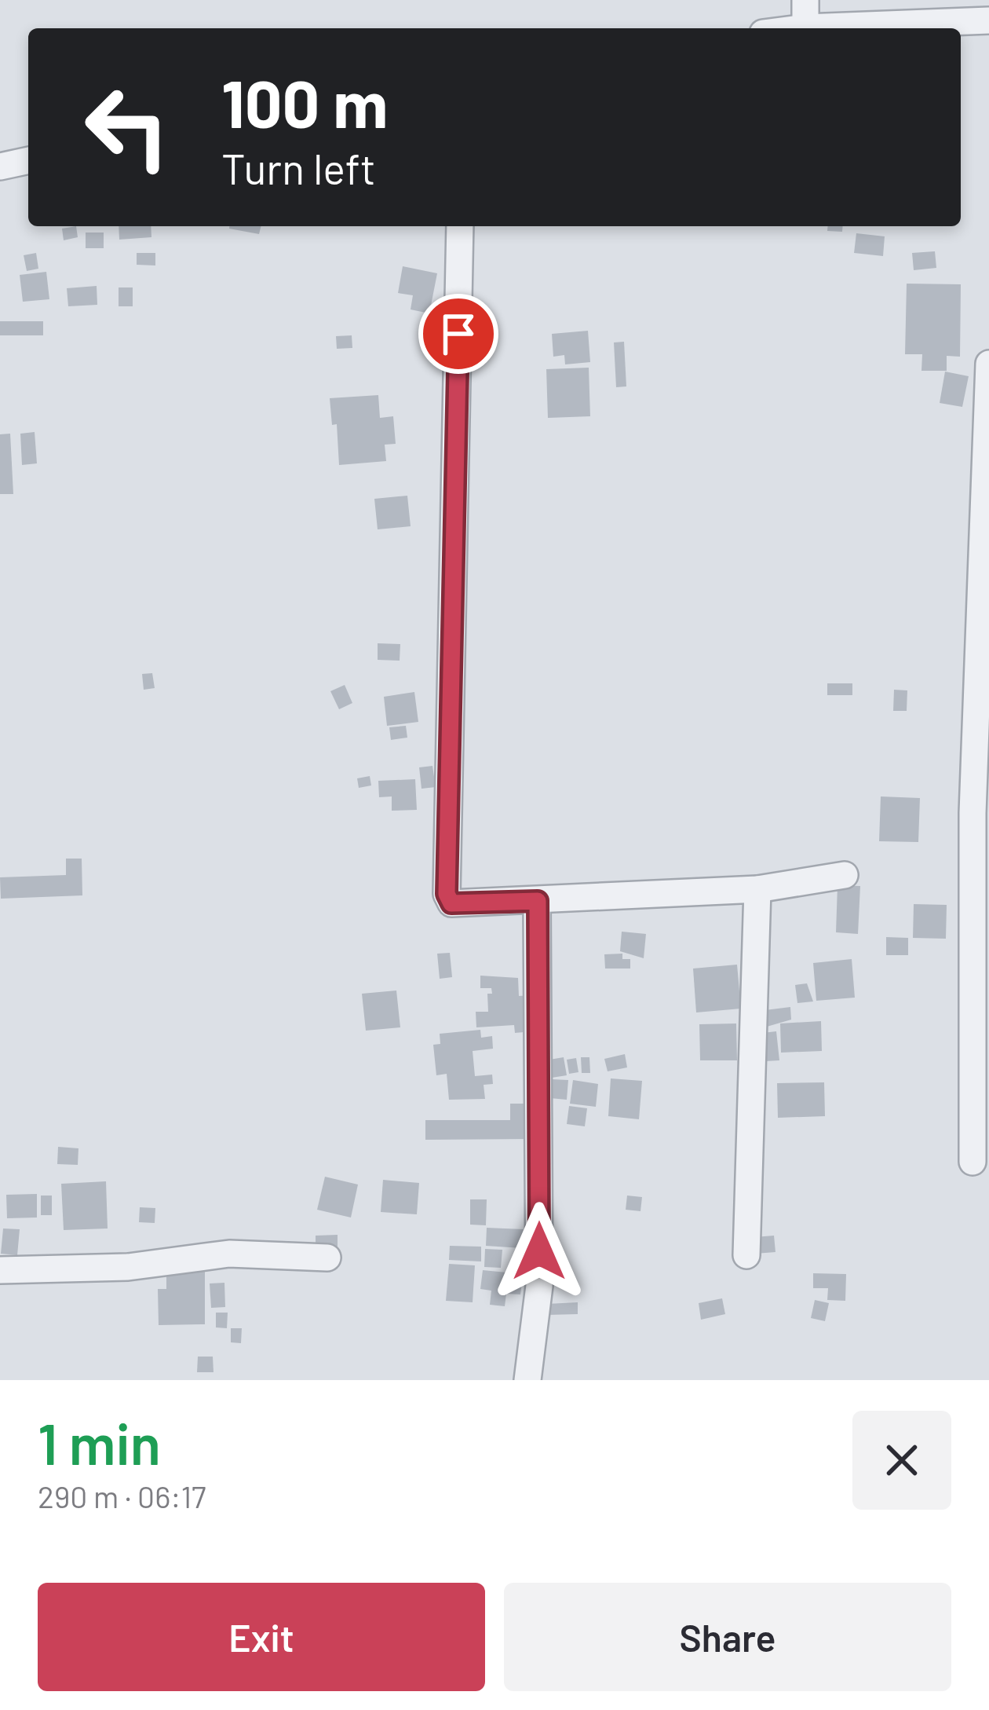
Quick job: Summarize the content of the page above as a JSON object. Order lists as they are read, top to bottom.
{
  "page": {
    "turn": ["100 m", "Turn left"],
    "heading": ["1 min", "290 m · 06:17"],
    "buttons": ["Exit", "Share"]
  }
}
